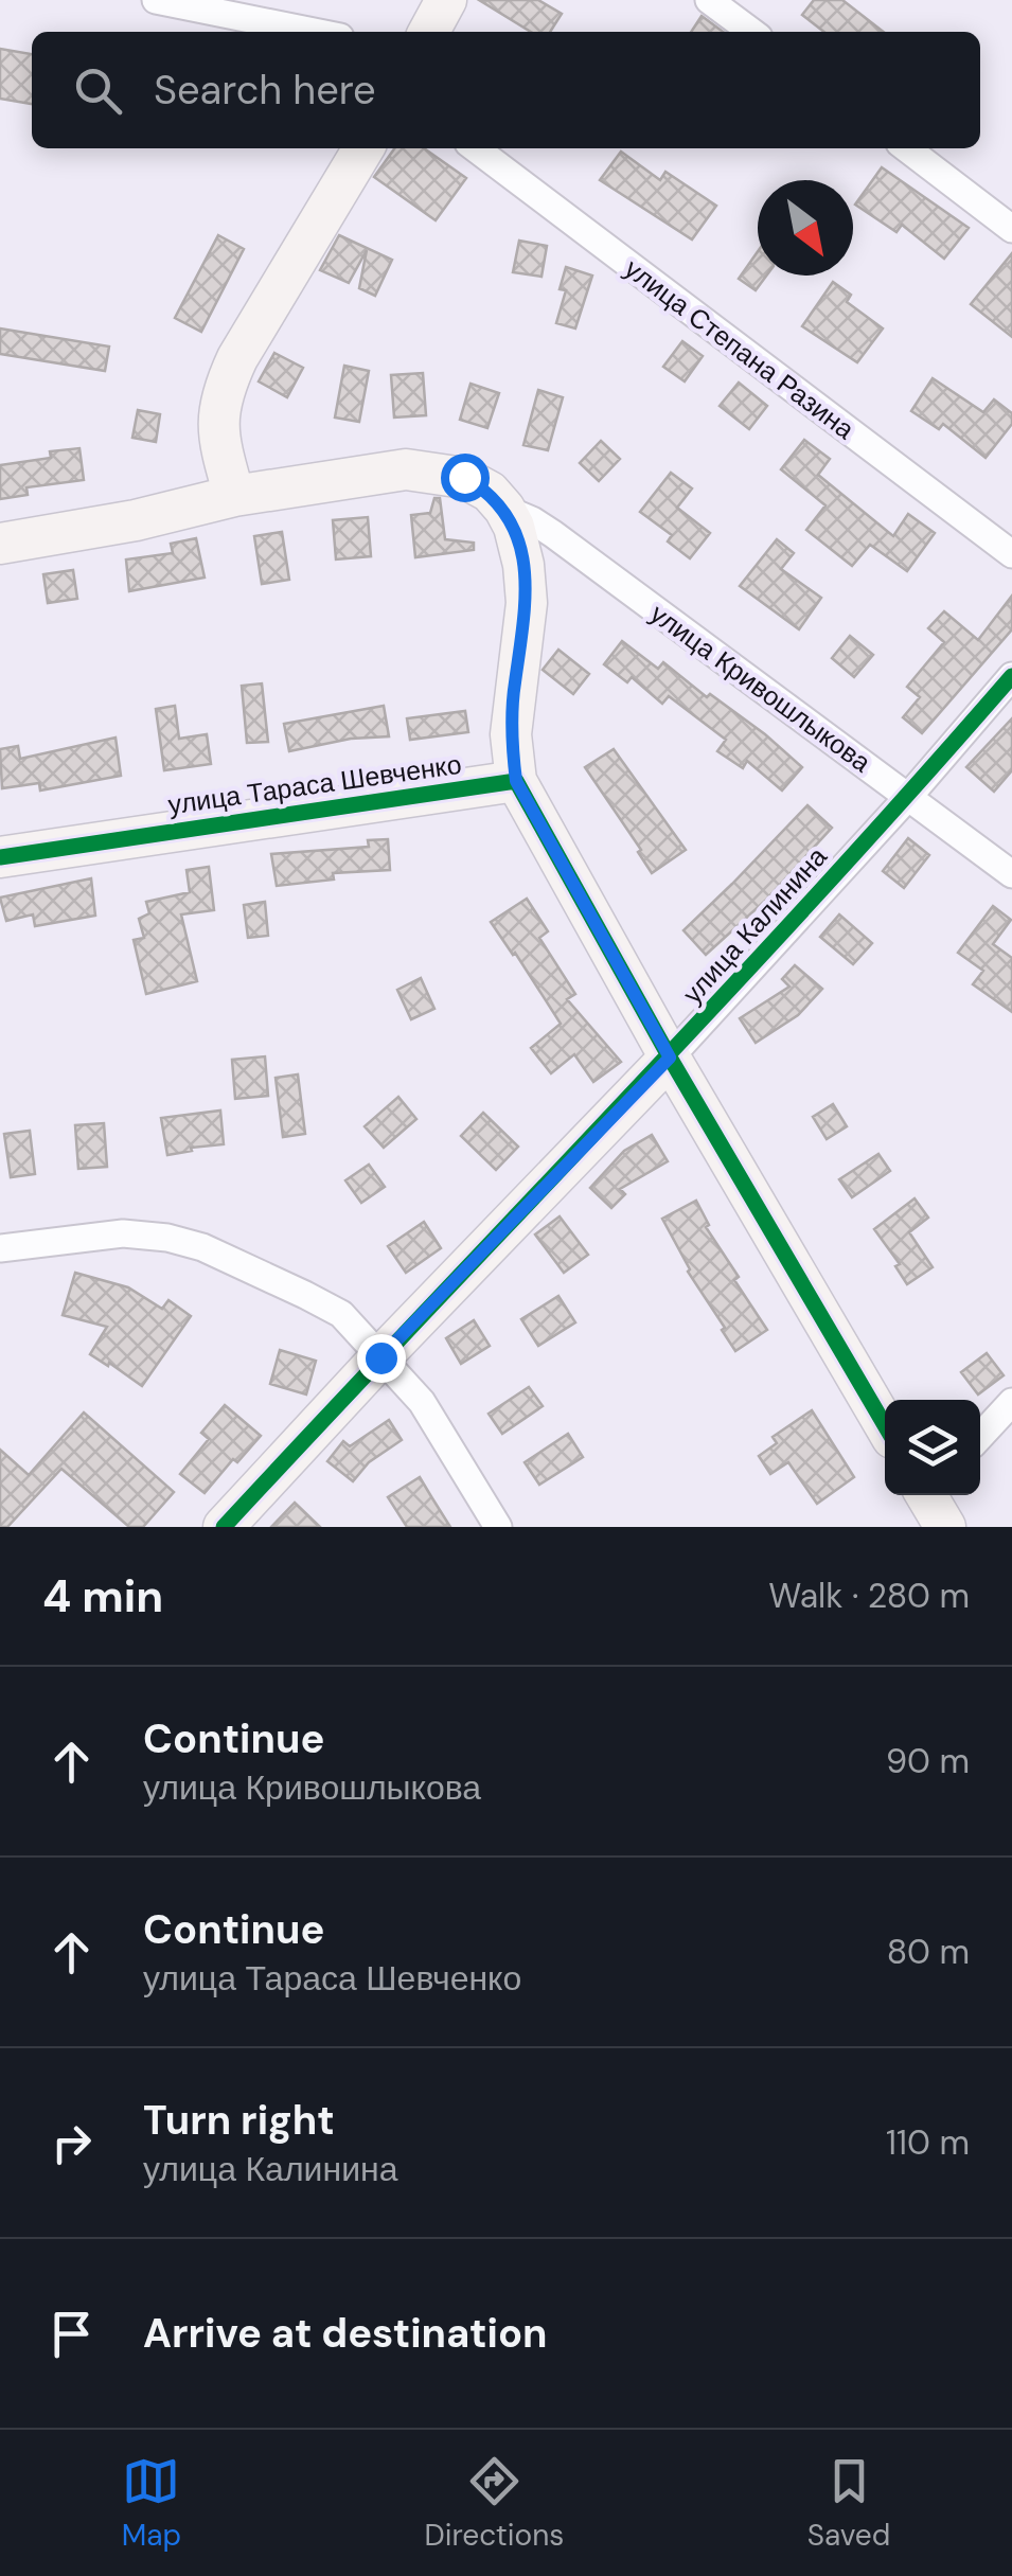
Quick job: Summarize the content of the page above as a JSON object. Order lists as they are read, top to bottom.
{
  "streets": {
    "street": [
      "улица Степана Разина",
      "улица Кривошлыкова",
      "улица Тараса Шевченко",
      "улица Калинина"
    ]
  },
  "crossings": [
    ["улица Кривошлыкова", "улица Калинина"]
  ],
  "north": "bottom right",
  "page": {
    "search": "Search here",
    "heading": ["4 min", "Walk · 280 m"],
    "list": [
      ["Continue", "улица Кривошлыкова", "90 m"],
      ["Continue", "улица Тараса Шевченко", "80 m"],
      ["Turn right", "улица Калинина", "110 m"],
      "Arrive at destination"
    ],
    "nav": ["Map", "Directions", "Saved"]
  }
}
